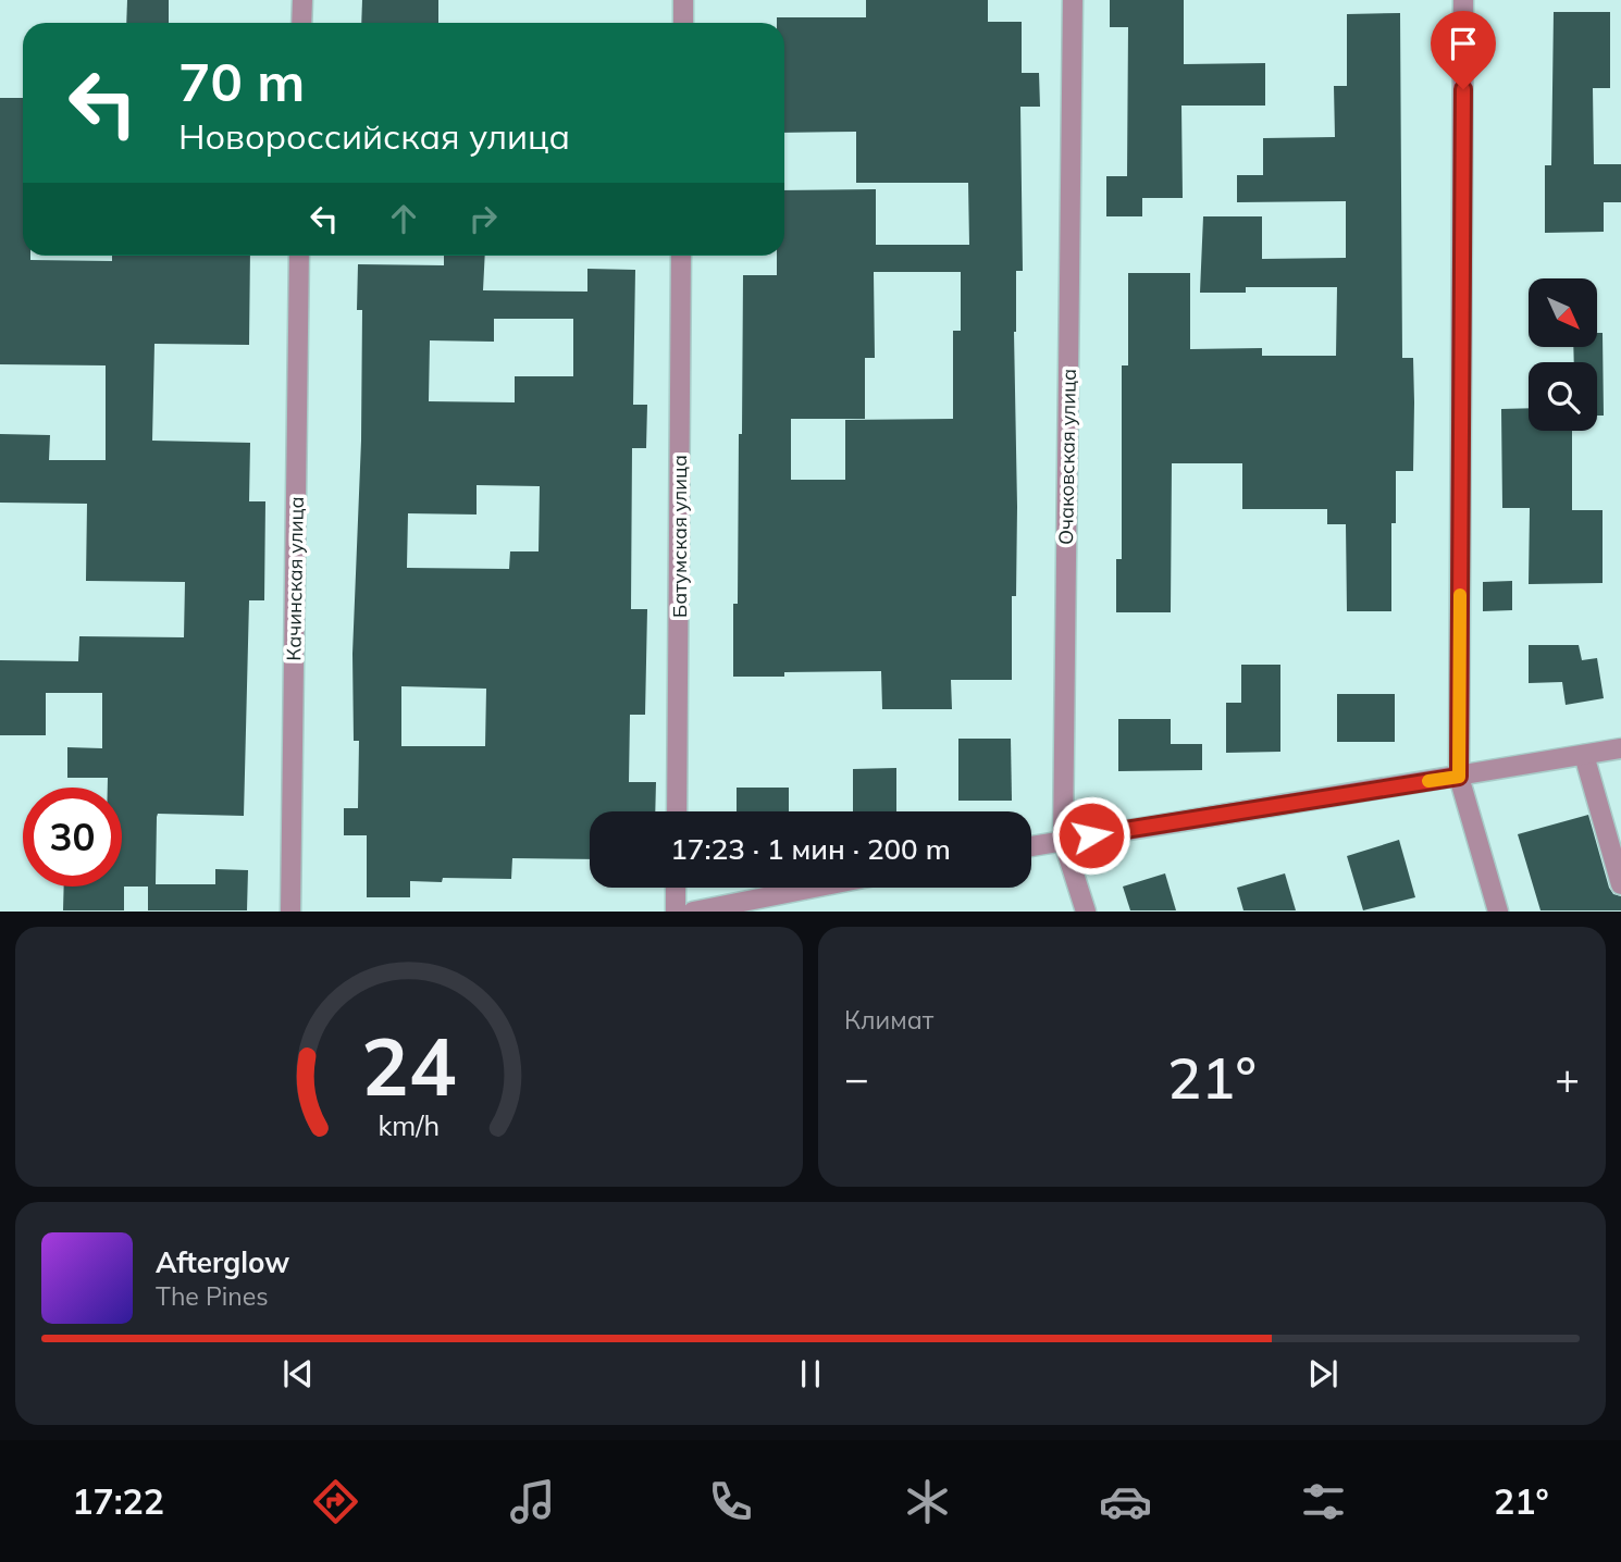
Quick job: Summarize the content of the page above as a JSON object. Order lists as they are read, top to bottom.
{
  "streets": {
    "street": ["Очаковская улица", "Батумская улица", "Качинская улица"]
  },
  "north": "bottom right",
  "page": {
    "turn": ["70 m", "Новороссийская улица"],
    "limit": "30",
    "trip": "17:23 · 1 мин · 200 m",
    "tile": "Климат",
    "heat": ["−", "21°", "+"],
    "song": ["Afterglow", "The Pines"],
    "tabs": ["17:22", "21°"],
    "gauge": ["24", "km/h"]
  }
}
